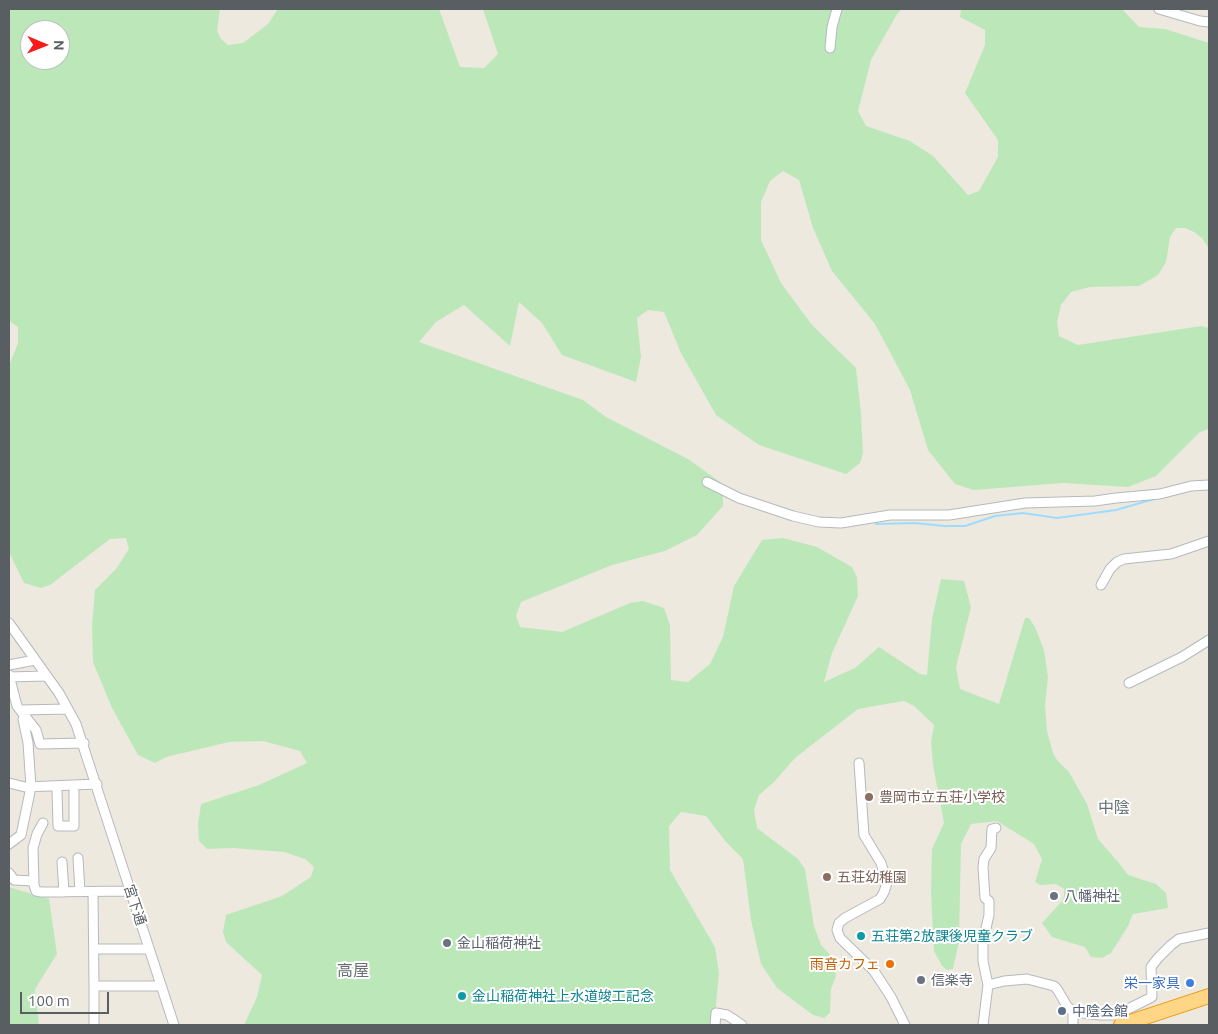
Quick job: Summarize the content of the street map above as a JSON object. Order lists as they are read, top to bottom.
{
  "streets": {
    "street": ["宮下通"]
  },
  "districts": ["中陰", "高屋"],
  "places": [
    "豊岡市立五荘小学校",
    "五荘幼稚園",
    "八幡神社",
    "五荘第2放課後児童クラブ",
    "金山稲荷神社",
    "雨音カフェ",
    "信楽寺",
    "栄一家具",
    "金山稲荷神社上水道竣工記念",
    "中陰会館"
  ],
  "scale_bar": "100 m",
  "north": "right"
}
